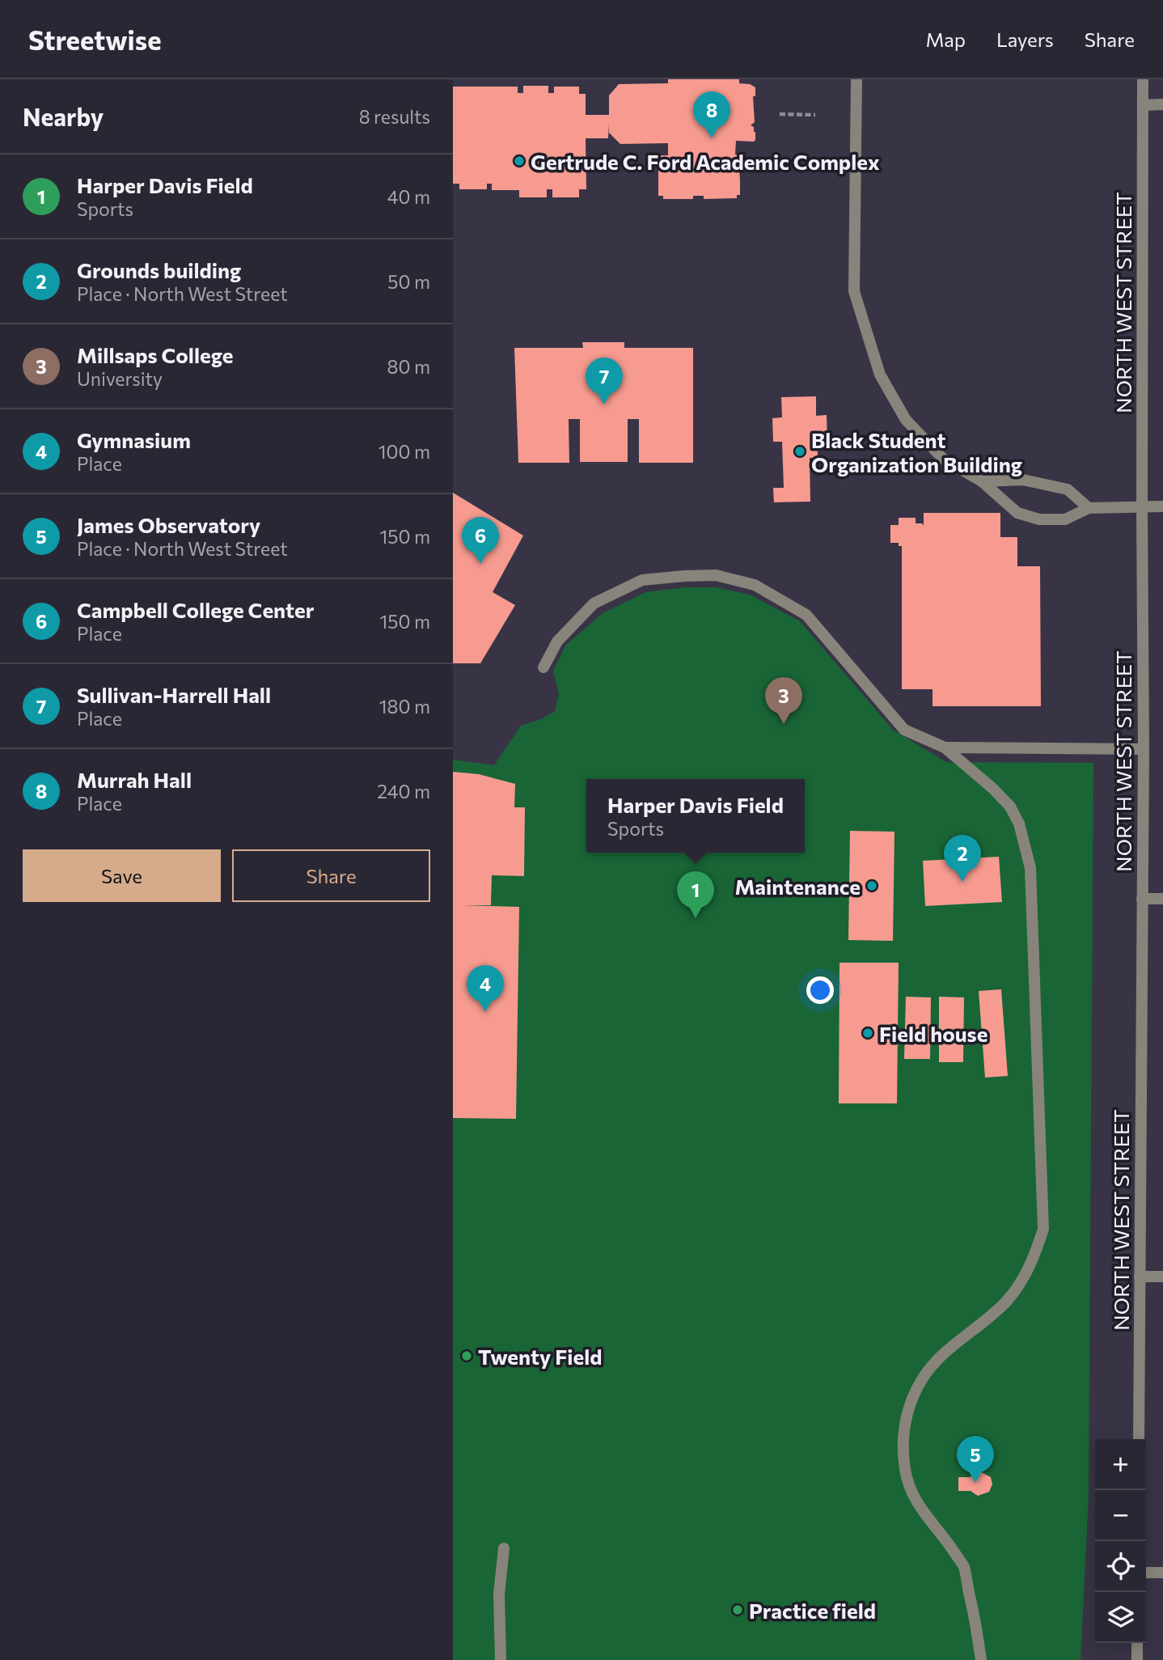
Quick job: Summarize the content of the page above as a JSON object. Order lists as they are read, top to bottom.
{
  "streets": {
    "street": ["NORTH WEST STREET"]
  },
  "places": [
    "Gertrude C. Ford Academic Complex",
    "Black Student Organization Building",
    "Maintenance",
    "Field house",
    "Twenty Field",
    "Practice field"
  ],
  "page": {
    "header": "Streetwise",
    "nav": ["Map", "Layers", "Share"],
    "heading": ["Nearby", "8 results"],
    "pins": [
      "8",
      "7",
      "6",
      "3",
      "2",
      "1",
      "4",
      "5"
    ],
    "list": [
      {
        "mark": "1",
        "name": "Harper Davis Field",
        "note": "Sports",
        "value": "40 m"
      },
      {
        "mark": "2",
        "name": "Grounds building",
        "note": "Place · North West Street",
        "value": "50 m"
      },
      {
        "mark": "3",
        "name": "Millsaps College",
        "note": "University",
        "value": "80 m"
      },
      {
        "mark": "4",
        "name": "Gymnasium",
        "note": "Place",
        "value": "100 m"
      },
      {
        "mark": "5",
        "name": "James Observatory",
        "note": "Place · North West Street",
        "value": "150 m"
      },
      {
        "mark": "6",
        "name": "Campbell College Center",
        "note": "Place",
        "value": "150 m"
      },
      {
        "mark": "7",
        "name": "Sullivan-Harrell Hall",
        "note": "Place",
        "value": "180 m"
      },
      {
        "mark": "8",
        "name": "Murrah Hall",
        "note": "Place",
        "value": "240 m"
      }
    ],
    "popup": ["Harper Davis Field", "Sports"],
    "buttons": ["Save", "Share"],
    "map_buttons": ["+", "−"]
  }
}
